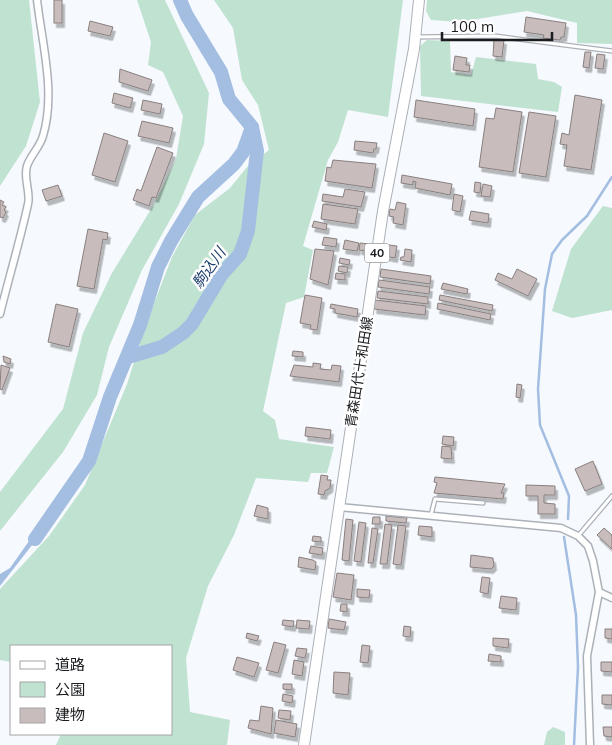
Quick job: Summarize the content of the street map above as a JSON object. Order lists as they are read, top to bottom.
{
  "streets": {
    "main road": ["40", "青森田代十和田線"]
  },
  "water": ["駒込川"],
  "legend": ["道路", "公園", "建物"],
  "scale_bar": "100 m"
}
